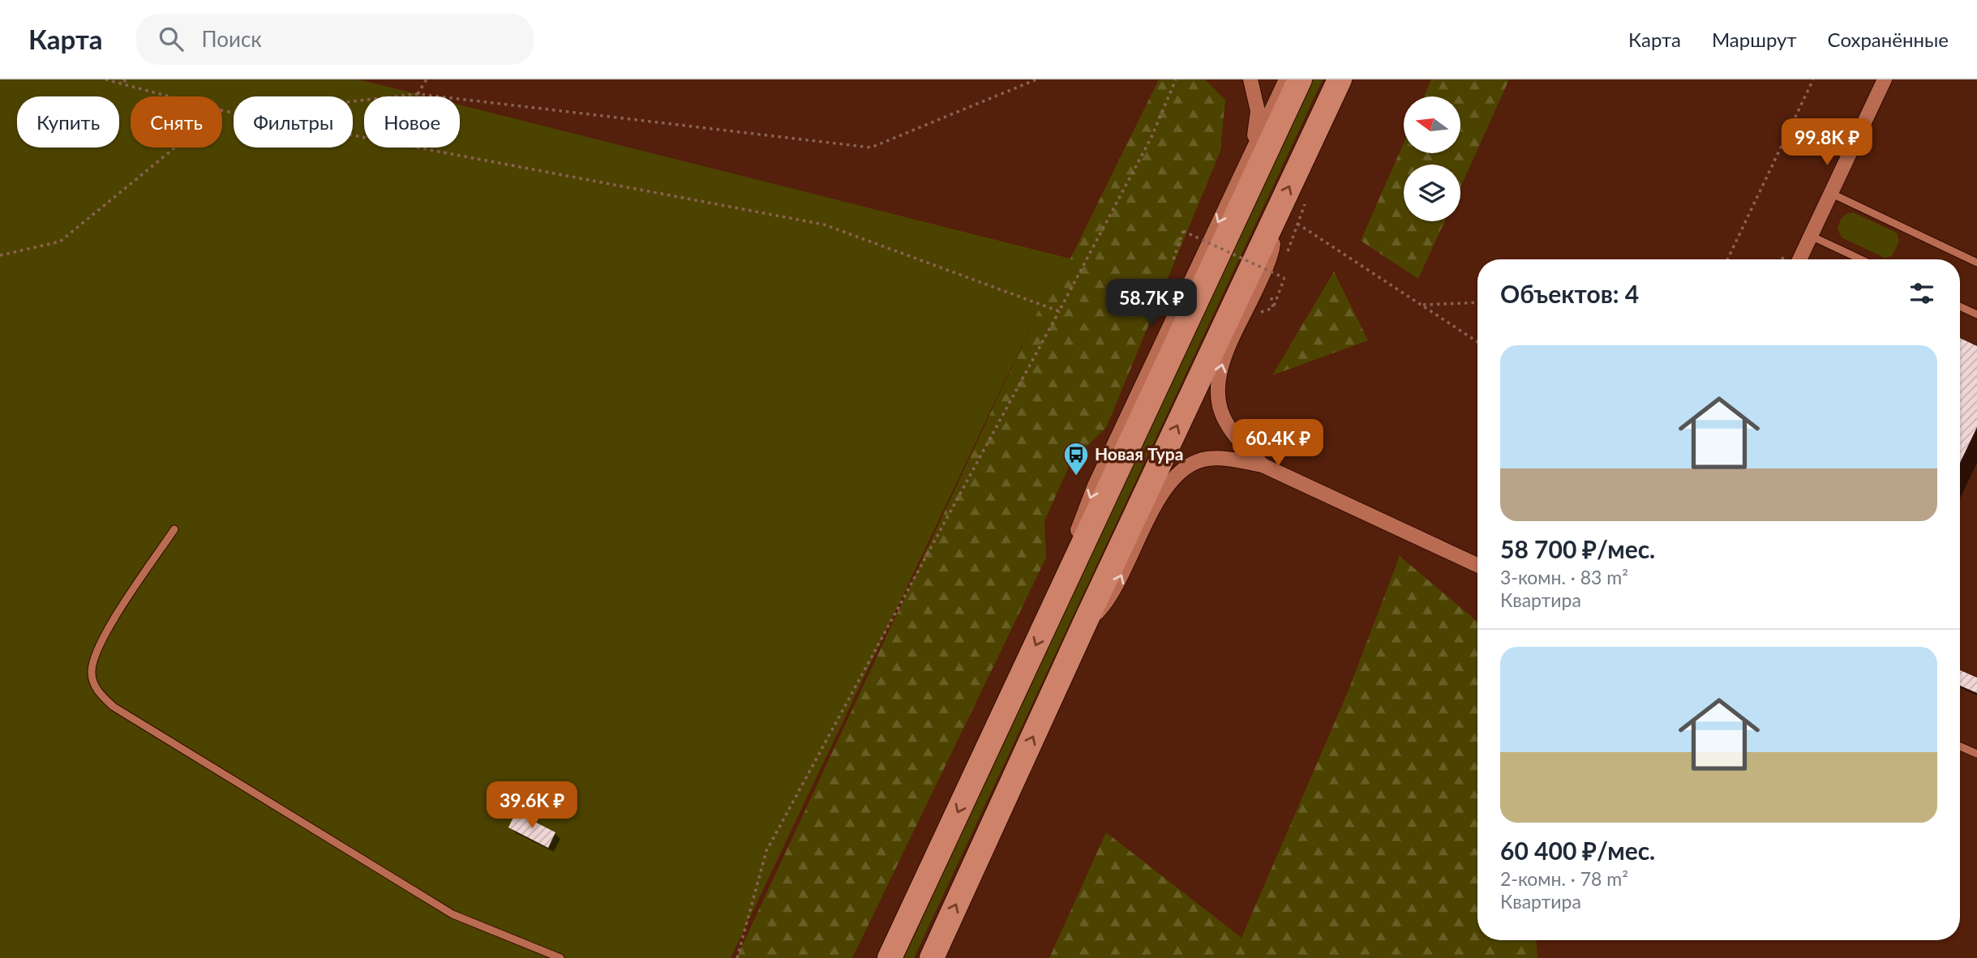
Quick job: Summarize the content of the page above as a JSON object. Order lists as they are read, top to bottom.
{
  "places": {
    "bus stop": ["Новая Тура"]
  },
  "north": "left",
  "page": {
    "header": "Карта",
    "search": "Поиск",
    "nav": ["Карта", "Маршрут", "Сохранённые"],
    "chip": [
      "Купить",
      "Снять",
      "Фильтры",
      "Новое"
    ],
    "price": [
      "99.8K ₽",
      "58.7K ₽",
      "60.4K ₽",
      "39.6K ₽"
    ],
    "heading": "Объектов: 4",
    "list": [
      {
        "name": "58 700 ₽/мес.",
        "note": "3-комн. · 83 m² · Квартира"
      },
      {
        "name": "60 400 ₽/мес.",
        "note": "2-комн. · 78 m² · Квартира"
      }
    ]
  }
}
